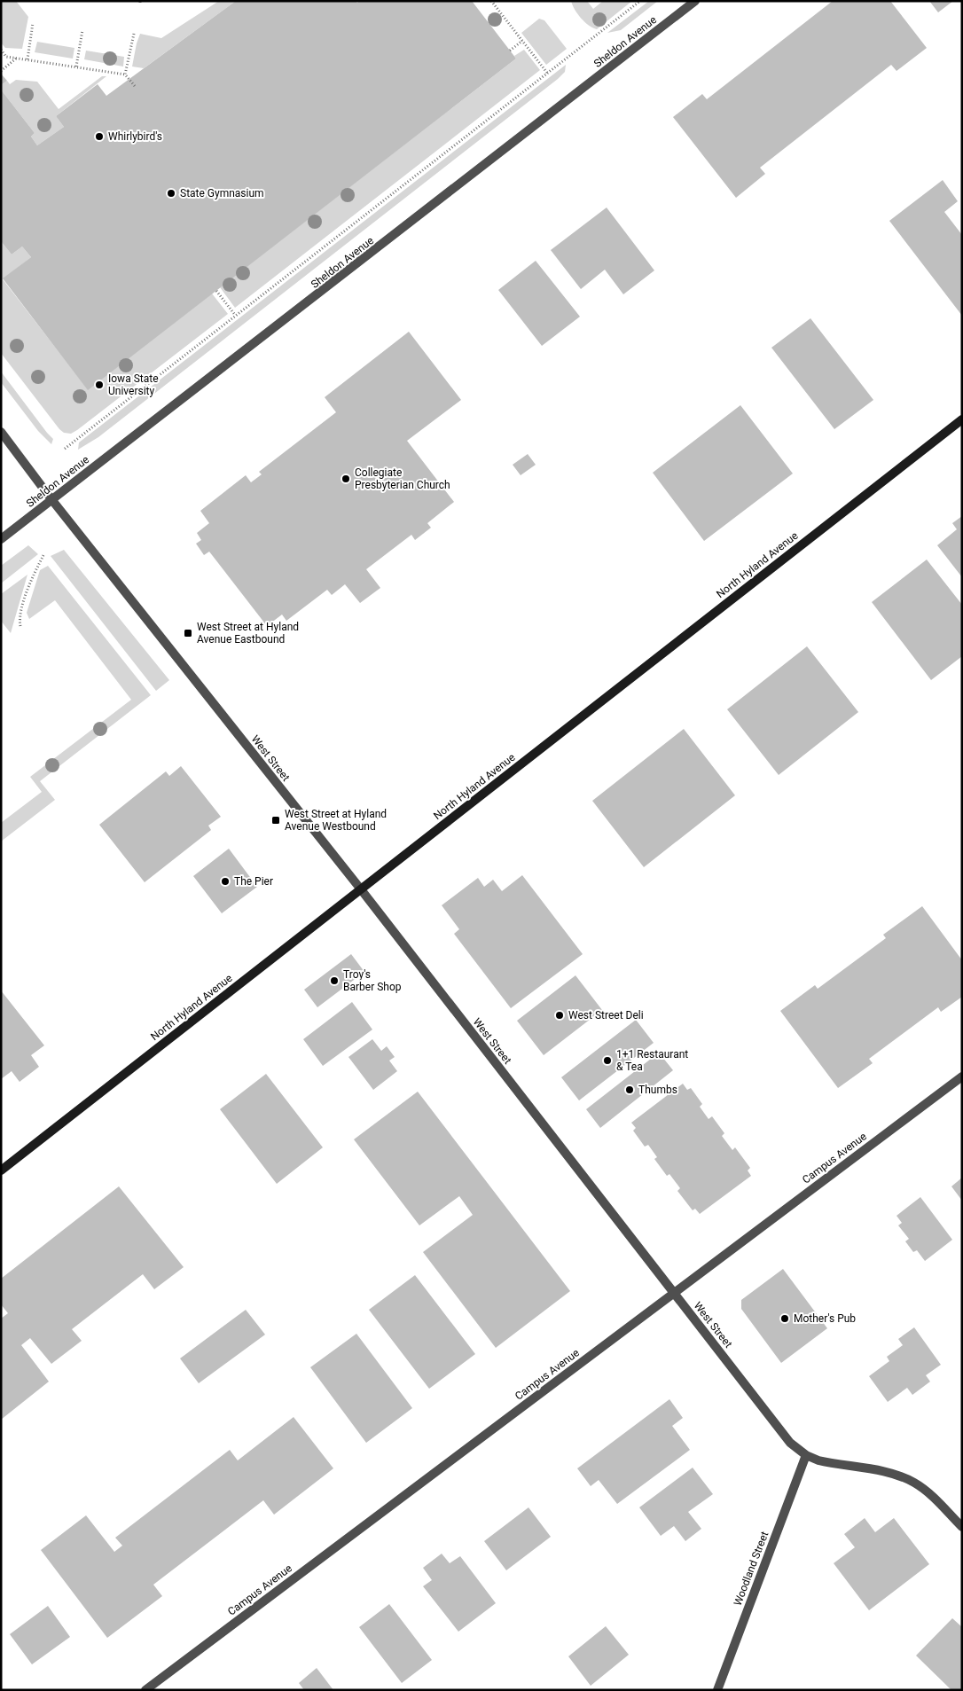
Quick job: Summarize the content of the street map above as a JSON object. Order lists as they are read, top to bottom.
{
  "streets": {
    "main road": ["North Hyland Avenue"],
    "street": [
      "Sheldon Avenue",
      "West Street",
      "Campus Avenue",
      "Woodland Street"
    ]
  },
  "crossings": [
    ["Sheldon Avenue", "West Street"],
    ["North Hyland Avenue", "West Street"],
    ["West Street", "Campus Avenue"],
    ["West Street", "Woodland Street"]
  ],
  "places": {
    "other": [
      "Whirlybird's",
      "State Gymnasium",
      "Iowa State University",
      "Collegiate Presbyterian Church",
      "The Pier",
      "Troy's Barber Shop",
      "West Street Deli",
      "1+1 Restaurant & Tea",
      "Thumbs",
      "Mother's Pub"
    ],
    "transit": ["West Street at Hyland Avenue Eastbound", "West Street at Hyland Avenue Westbound"]
  }
}
